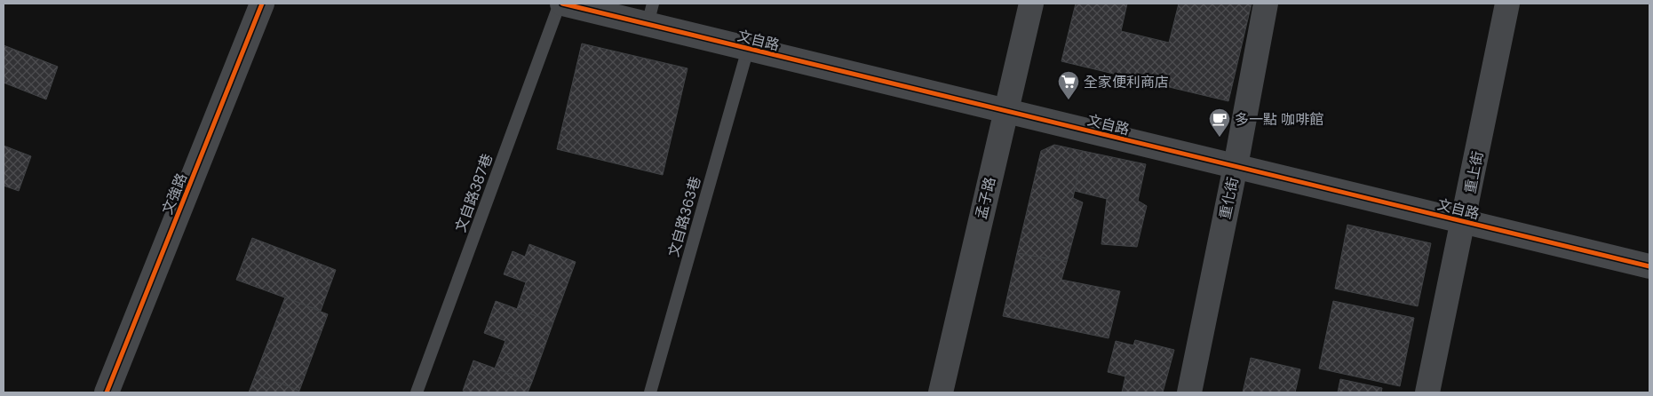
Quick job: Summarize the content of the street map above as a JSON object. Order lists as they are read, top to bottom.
{
  "streets": {
    "street": [
      "文自路",
      "重上街",
      "文強路",
      "孟子路",
      "重化街"
    ],
    "lane": ["文自路387巷", "文自路363巷"]
  },
  "crossings": [
    ["文自路", "重上街"],
    ["文自路", "文自路387巷"],
    ["文自路", "孟子路"],
    ["文自路", "重化街"],
    ["文自路", "文自路363巷"]
  ],
  "places": {
    "supermarket": ["全家便利商店"],
    "cafe": ["多一點 咖啡館"]
  }
}
